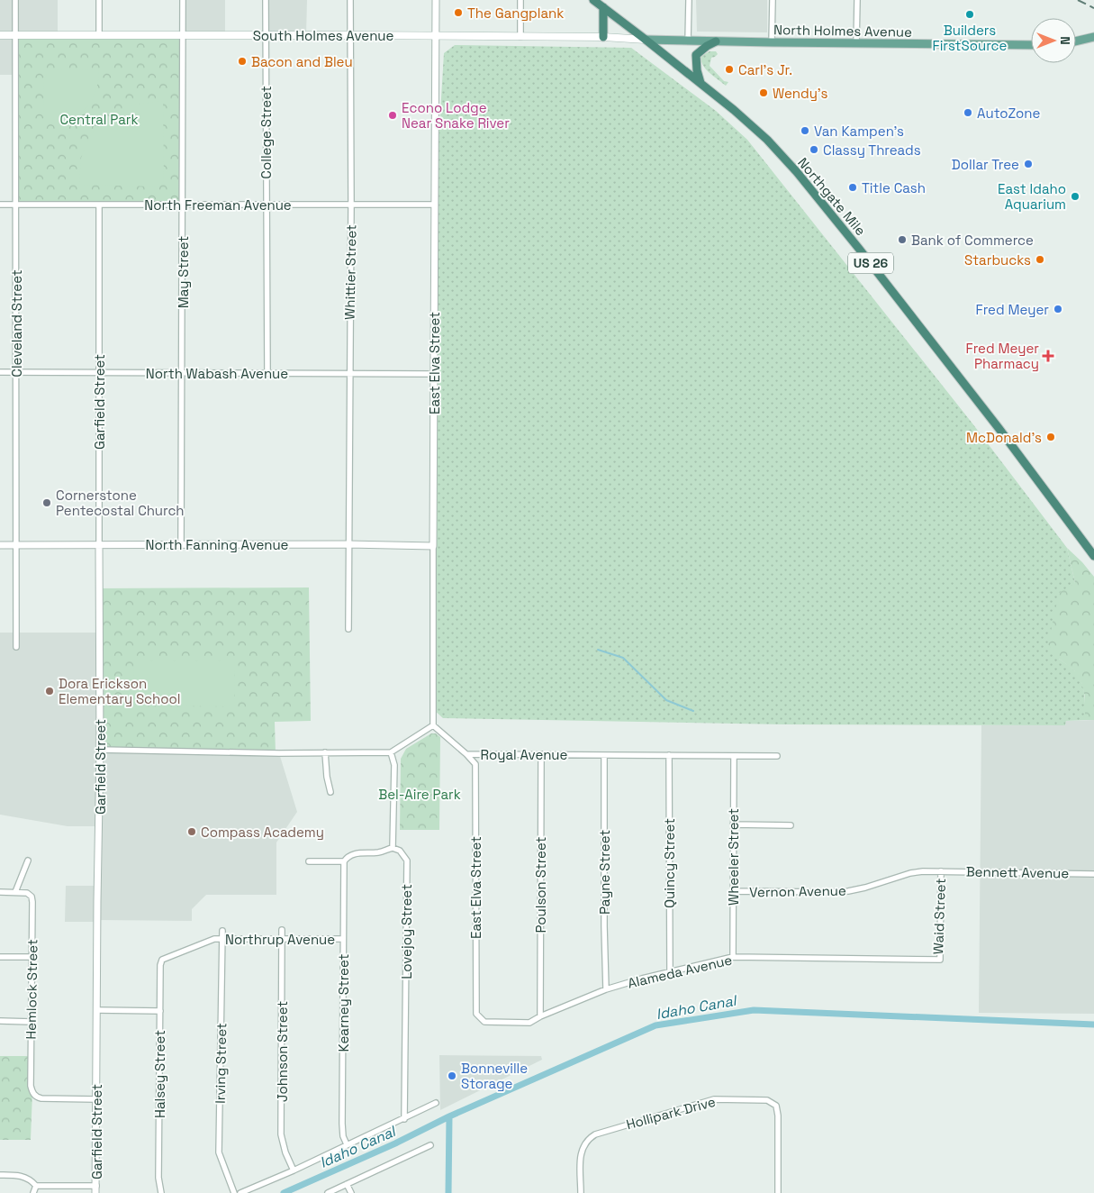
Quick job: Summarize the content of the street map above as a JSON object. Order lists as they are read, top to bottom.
{
  "streets": {
    "highway": ["Northgate Mile", "US 26"],
    "main road": ["North Holmes Avenue", "South Holmes Avenue"],
    "street": [
      "College Street",
      "North Freeman Avenue",
      "May Street",
      "Whittier Street",
      "Cleveland Street",
      "East Elva Street",
      "North Wabash Avenue",
      "Garfield Street",
      "North Fanning Avenue",
      "Royal Avenue",
      "Wheeler Street",
      "Quincy Street",
      "Payne Street",
      "Bennett Avenue",
      "Poulson Street",
      "Vernon Avenue",
      "Waid Street",
      "Lovejoy Street",
      "Northrup Avenue",
      "Alameda Avenue",
      "Hemlock Street",
      "Kearney Street",
      "Johnson Street",
      "Irving Street",
      "Halsey Street",
      "Hollipark Drive"
    ]
  },
  "crossings": [
    ["North Holmes Avenue", "South Holmes Avenue"],
    ["North Holmes Avenue", "Northgate Mile"],
    ["South Holmes Avenue", "College Street"],
    ["South Holmes Avenue", "Northgate Mile"],
    ["South Holmes Avenue", "May Street"],
    ["South Holmes Avenue", "Whittier Street"],
    ["South Holmes Avenue", "Cleveland Street"],
    ["South Holmes Avenue", "East Elva Street"],
    ["College Street", "North Freeman Avenue"],
    ["College Street", "North Wabash Avenue"],
    ["North Freeman Avenue", "May Street"],
    ["North Freeman Avenue", "Whittier Street"],
    ["North Freeman Avenue", "Cleveland Street"],
    ["North Freeman Avenue", "East Elva Street"],
    ["North Freeman Avenue", "Garfield Street"],
    ["May Street", "North Wabash Avenue"],
    ["May Street", "North Fanning Avenue"],
    ["Whittier Street", "North Wabash Avenue"],
    ["Whittier Street", "North Fanning Avenue"],
    ["Cleveland Street", "North Wabash Avenue"],
    ["Cleveland Street", "North Fanning Avenue"],
    ["East Elva Street", "North Wabash Avenue"],
    ["East Elva Street", "North Fanning Avenue"],
    ["East Elva Street", "Royal Avenue"],
    ["East Elva Street", "Alameda Avenue"],
    ["North Wabash Avenue", "Garfield Street"],
    ["Garfield Street", "North Fanning Avenue"],
    ["Garfield Street", "Hemlock Street"],
    ["Royal Avenue", "Wheeler Street"],
    ["Royal Avenue", "Quincy Street"],
    ["Royal Avenue", "Payne Street"],
    ["Royal Avenue", "Poulson Street"],
    ["Wheeler Street", "Vernon Avenue"],
    ["Wheeler Street", "Alameda Avenue"],
    ["Quincy Street", "Alameda Avenue"],
    ["Payne Street", "Alameda Avenue"],
    ["Bennett Avenue", "Vernon Avenue"],
    ["Bennett Avenue", "Waid Street"],
    ["Poulson Street", "Alameda Avenue"],
    ["Vernon Avenue", "Waid Street"],
    ["Waid Street", "Alameda Avenue"],
    ["Northrup Avenue", "Kearney Street"],
    ["Northrup Avenue", "Johnson Street"],
    ["Northrup Avenue", "Irving Street"],
    ["Northrup Avenue", "Halsey Street"]
  ],
  "water": ["Idaho Canal"],
  "parks": ["Central Park", "Bel-Aire Park"],
  "places": {
    "other": [
      "The Gangplank",
      "Builders FirstSource",
      "Bacon and Bleu",
      "Carl's Jr.",
      "Wendy's",
      "AutoZone",
      "Econo Lodge Near Snake River",
      "Van Kampen's",
      "Classy Threads",
      "Dollar Tree",
      "Title Cash",
      "East Idaho Aquarium",
      "Bank of Commerce",
      "Starbucks",
      "Fred Meyer",
      "McDonald's",
      "Cornerstone Pentecostal Church",
      "Dora Erickson Elementary School",
      "Compass Academy",
      "Bonneville Storage"
    ],
    "health": ["Fred Meyer Pharmacy"]
  },
  "north": "right"
}
